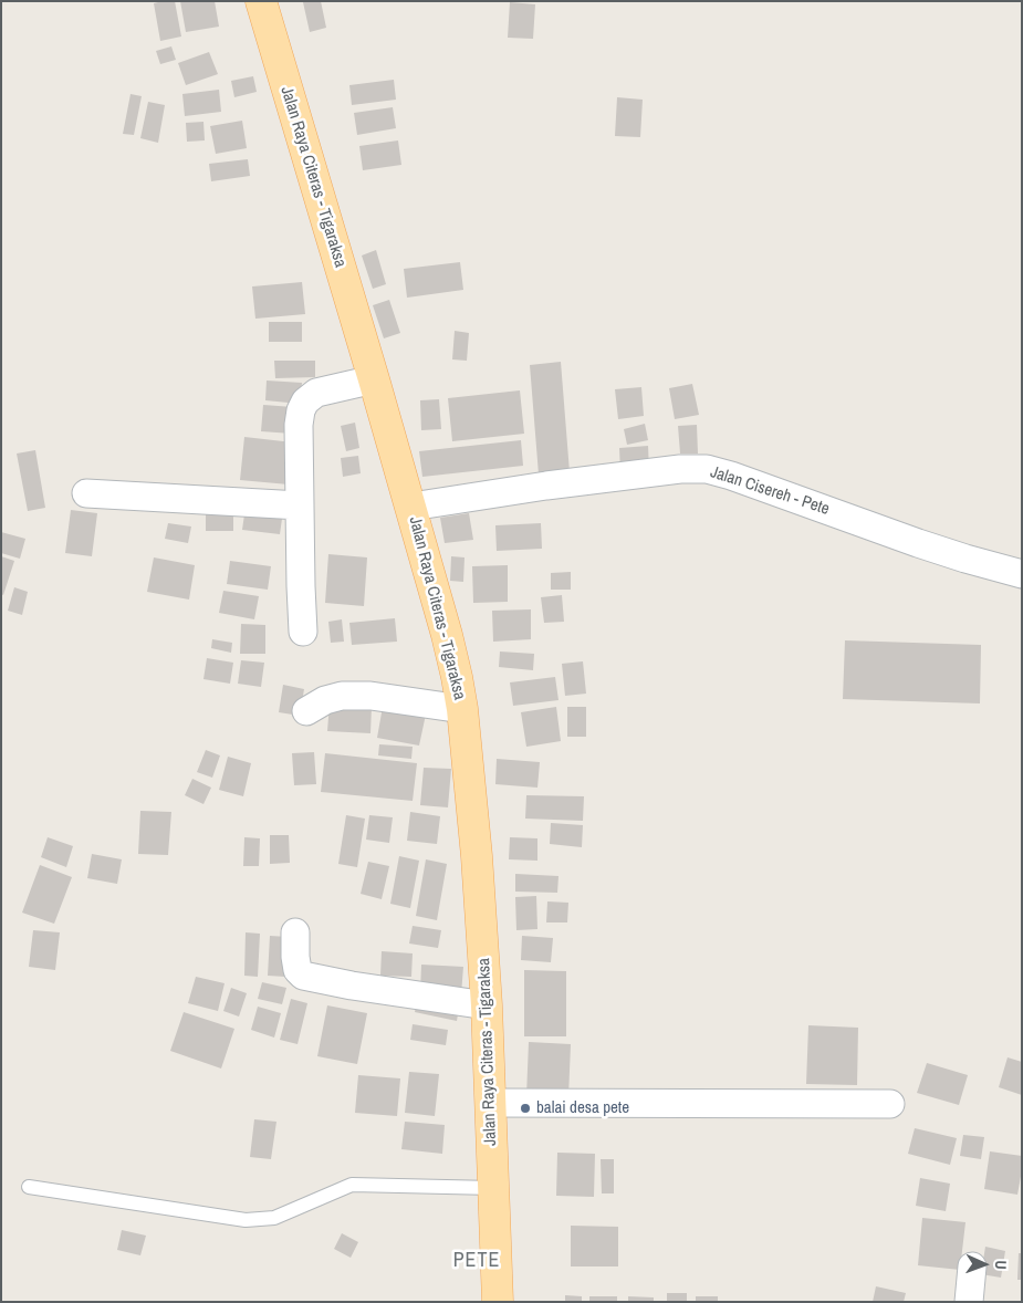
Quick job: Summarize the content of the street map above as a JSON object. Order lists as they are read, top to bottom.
{
  "streets": {
    "main road": ["Jalan Raya Citeras - Tigaraksa"],
    "street": ["Jalan Cisereh - Pete"]
  },
  "crossings": [
    ["Jalan Raya Citeras - Tigaraksa", "Jalan Cisereh - Pete"]
  ],
  "districts": ["PETE"],
  "places": ["balai desa pete"],
  "north": "right"
}
